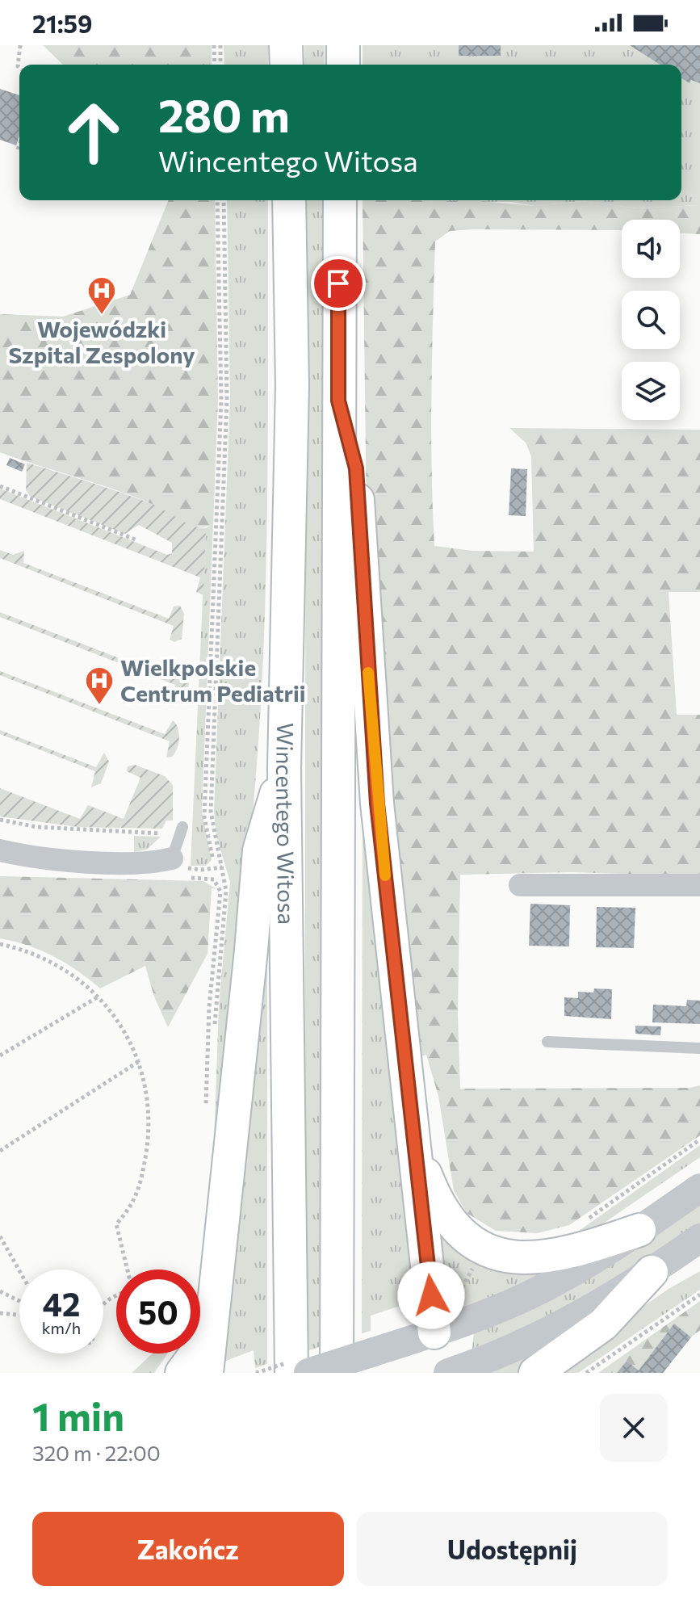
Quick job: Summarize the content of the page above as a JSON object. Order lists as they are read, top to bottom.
{
  "streets": {
    "main road": ["Wincentego Witosa"]
  },
  "places": {
    "hospital": ["Wojewódzki Szpital Zespolony", "Wielkpolskie Centrum Pediatrii"]
  },
  "page": {
    "status": "21:59",
    "turn": ["280 m", "Wincentego Witosa"],
    "speed": "42 km/h",
    "limit": "50",
    "heading": ["1 min", "320 m · 22:00"],
    "buttons": ["Zakończ", "Udostępnij"]
  }
}
